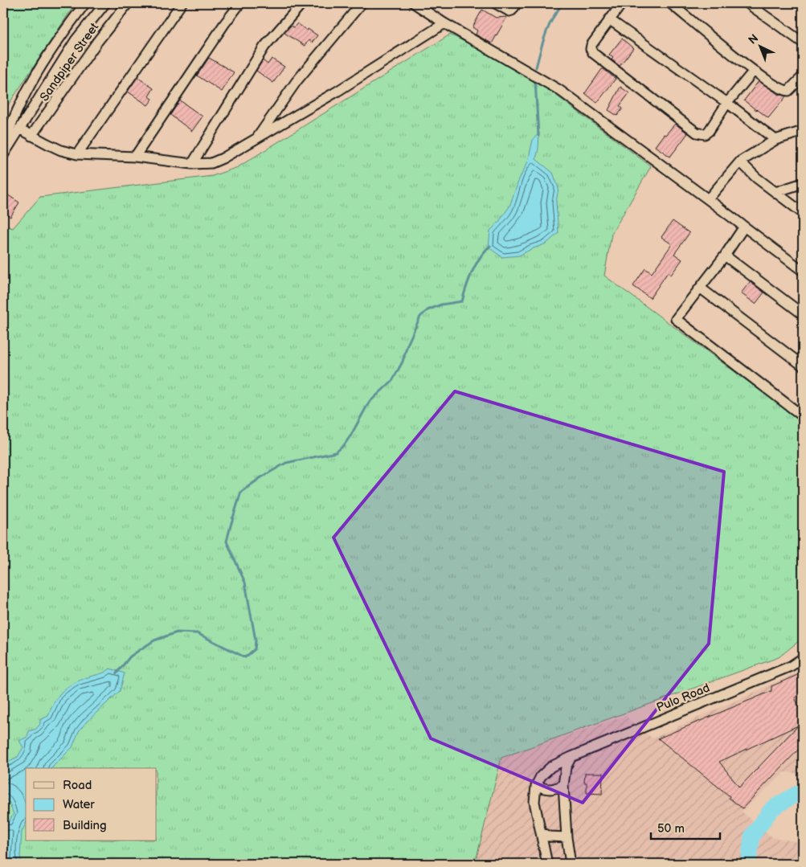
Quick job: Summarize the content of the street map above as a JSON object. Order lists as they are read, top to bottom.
{
  "streets": {
    "street": ["Sandpiper Street", "Pulo Road"]
  },
  "legend": ["Road", "Water", "Building"],
  "scale_bar": "50 m",
  "north": "top left"
}
